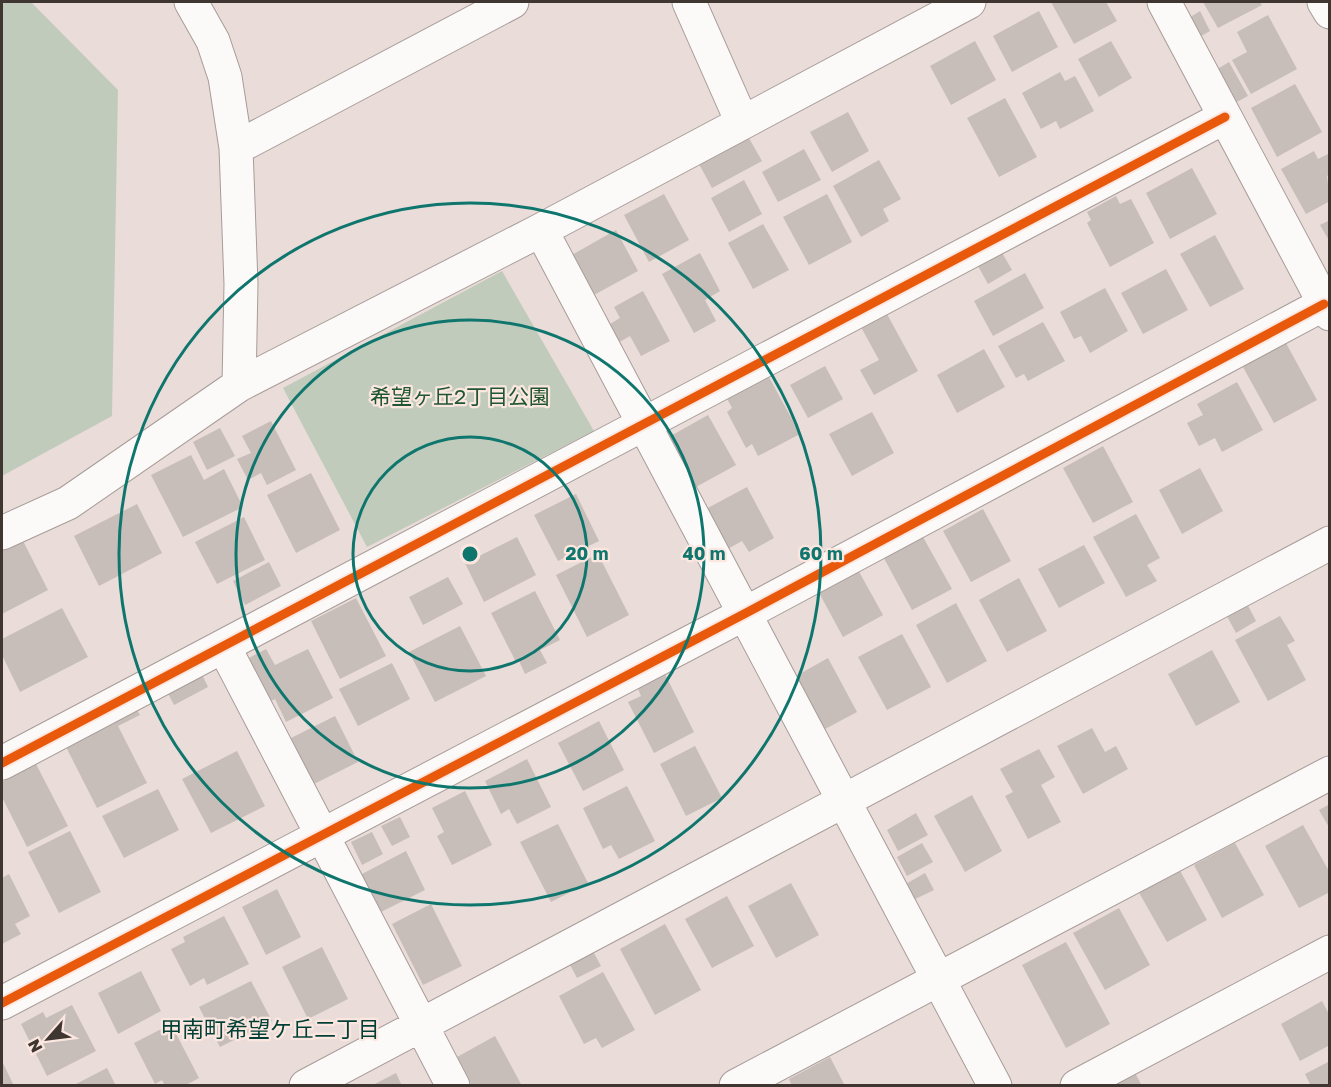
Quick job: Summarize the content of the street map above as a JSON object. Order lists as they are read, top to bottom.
{
  "districts": ["甲南町希望ケ丘二丁目"],
  "parks": ["希望ヶ丘2丁目公園"],
  "north": "bottom left",
  "rings": ["20 m", "40 m", "60 m"]
}
